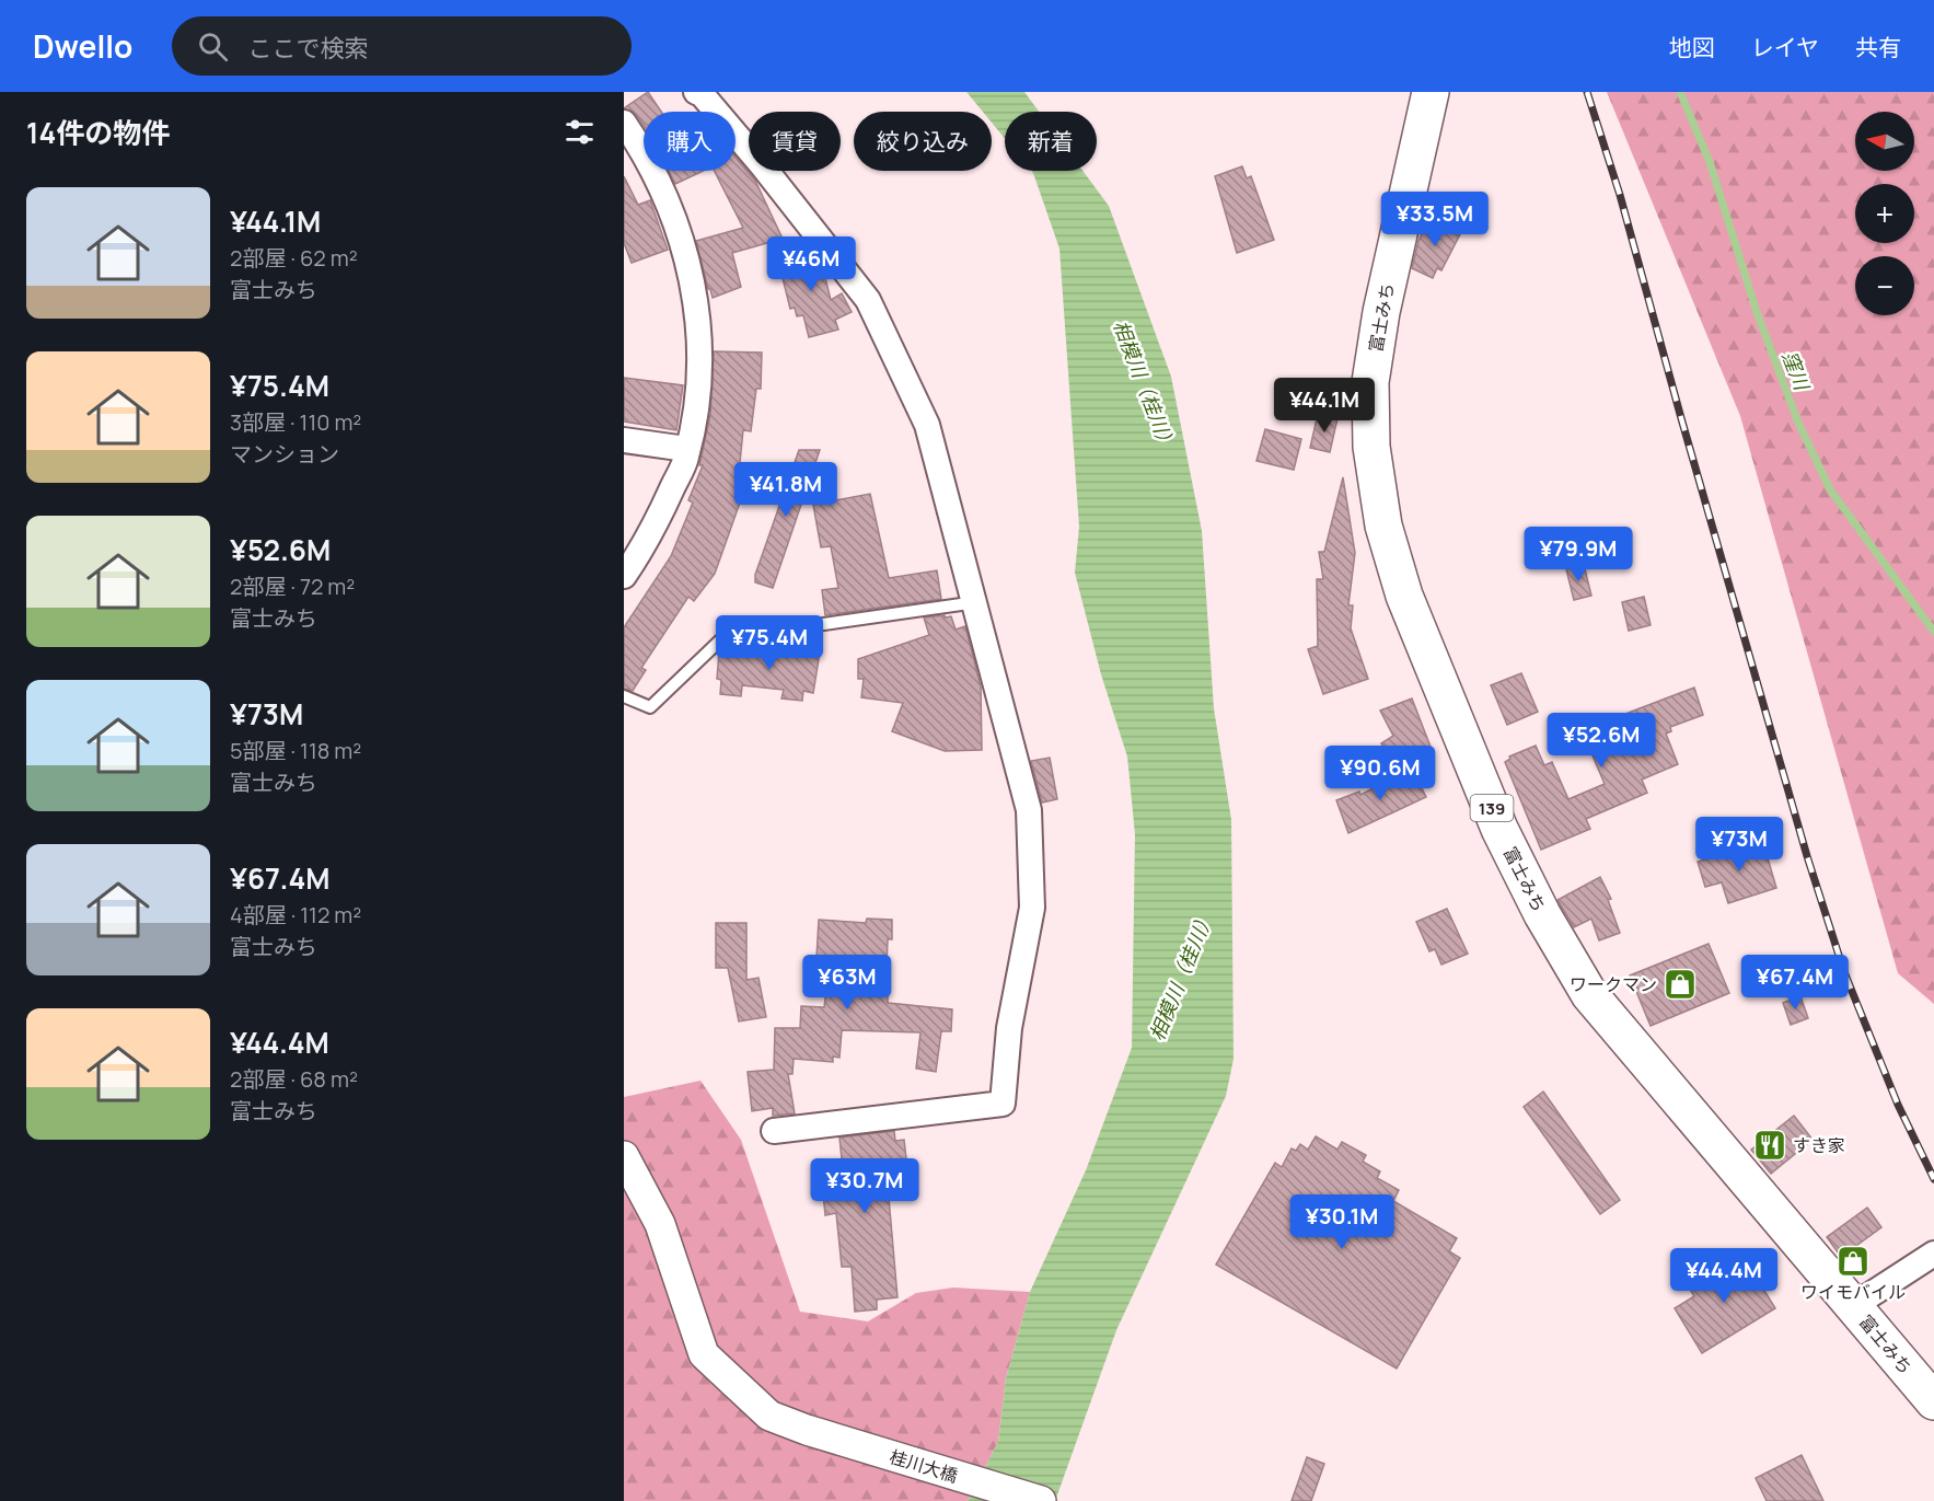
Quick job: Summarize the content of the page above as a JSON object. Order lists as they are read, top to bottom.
{
  "streets": {
    "highway": ["富士みち", "139"],
    "street": ["桂川大橋"]
  },
  "water": ["窪川", "相模川（桂川）"],
  "places": {
    "shop": ["ワークマン", "ワイモバイル"],
    "restaurant": ["すき家"]
  },
  "north": "left",
  "page": {
    "header": "Dwello",
    "search": "ここで検索",
    "nav": ["地図", "レイヤ", "共有"],
    "heading": "14件の物件",
    "map_buttons": ["+", "−"],
    "chip": [
      "購入",
      "賃貸",
      "絞り込み",
      "新着"
    ],
    "list": [
      {
        "name": "¥44.1M",
        "note": "2部屋 · 62 m² · 富士みち"
      },
      {
        "name": "¥75.4M",
        "note": "3部屋 · 110 m² · マンション"
      },
      {
        "name": "¥52.6M",
        "note": "2部屋 · 72 m² · 富士みち"
      },
      {
        "name": "¥73M",
        "note": "5部屋 · 118 m² · 富士みち"
      },
      {
        "name": "¥67.4M",
        "note": "4部屋 · 112 m² · 富士みち"
      },
      {
        "name": "¥44.4M",
        "note": "2部屋 · 68 m² · 富士みち"
      }
    ],
    "price": [
      "¥33.5M",
      "¥46M",
      "¥44.1M",
      "¥41.8M",
      "¥79.9M",
      "¥75.4M",
      "¥52.6M",
      "¥90.6M",
      "¥73M",
      "¥63M",
      "¥67.4M",
      "¥30.7M",
      "¥30.1M",
      "¥44.4M"
    ]
  }
}
